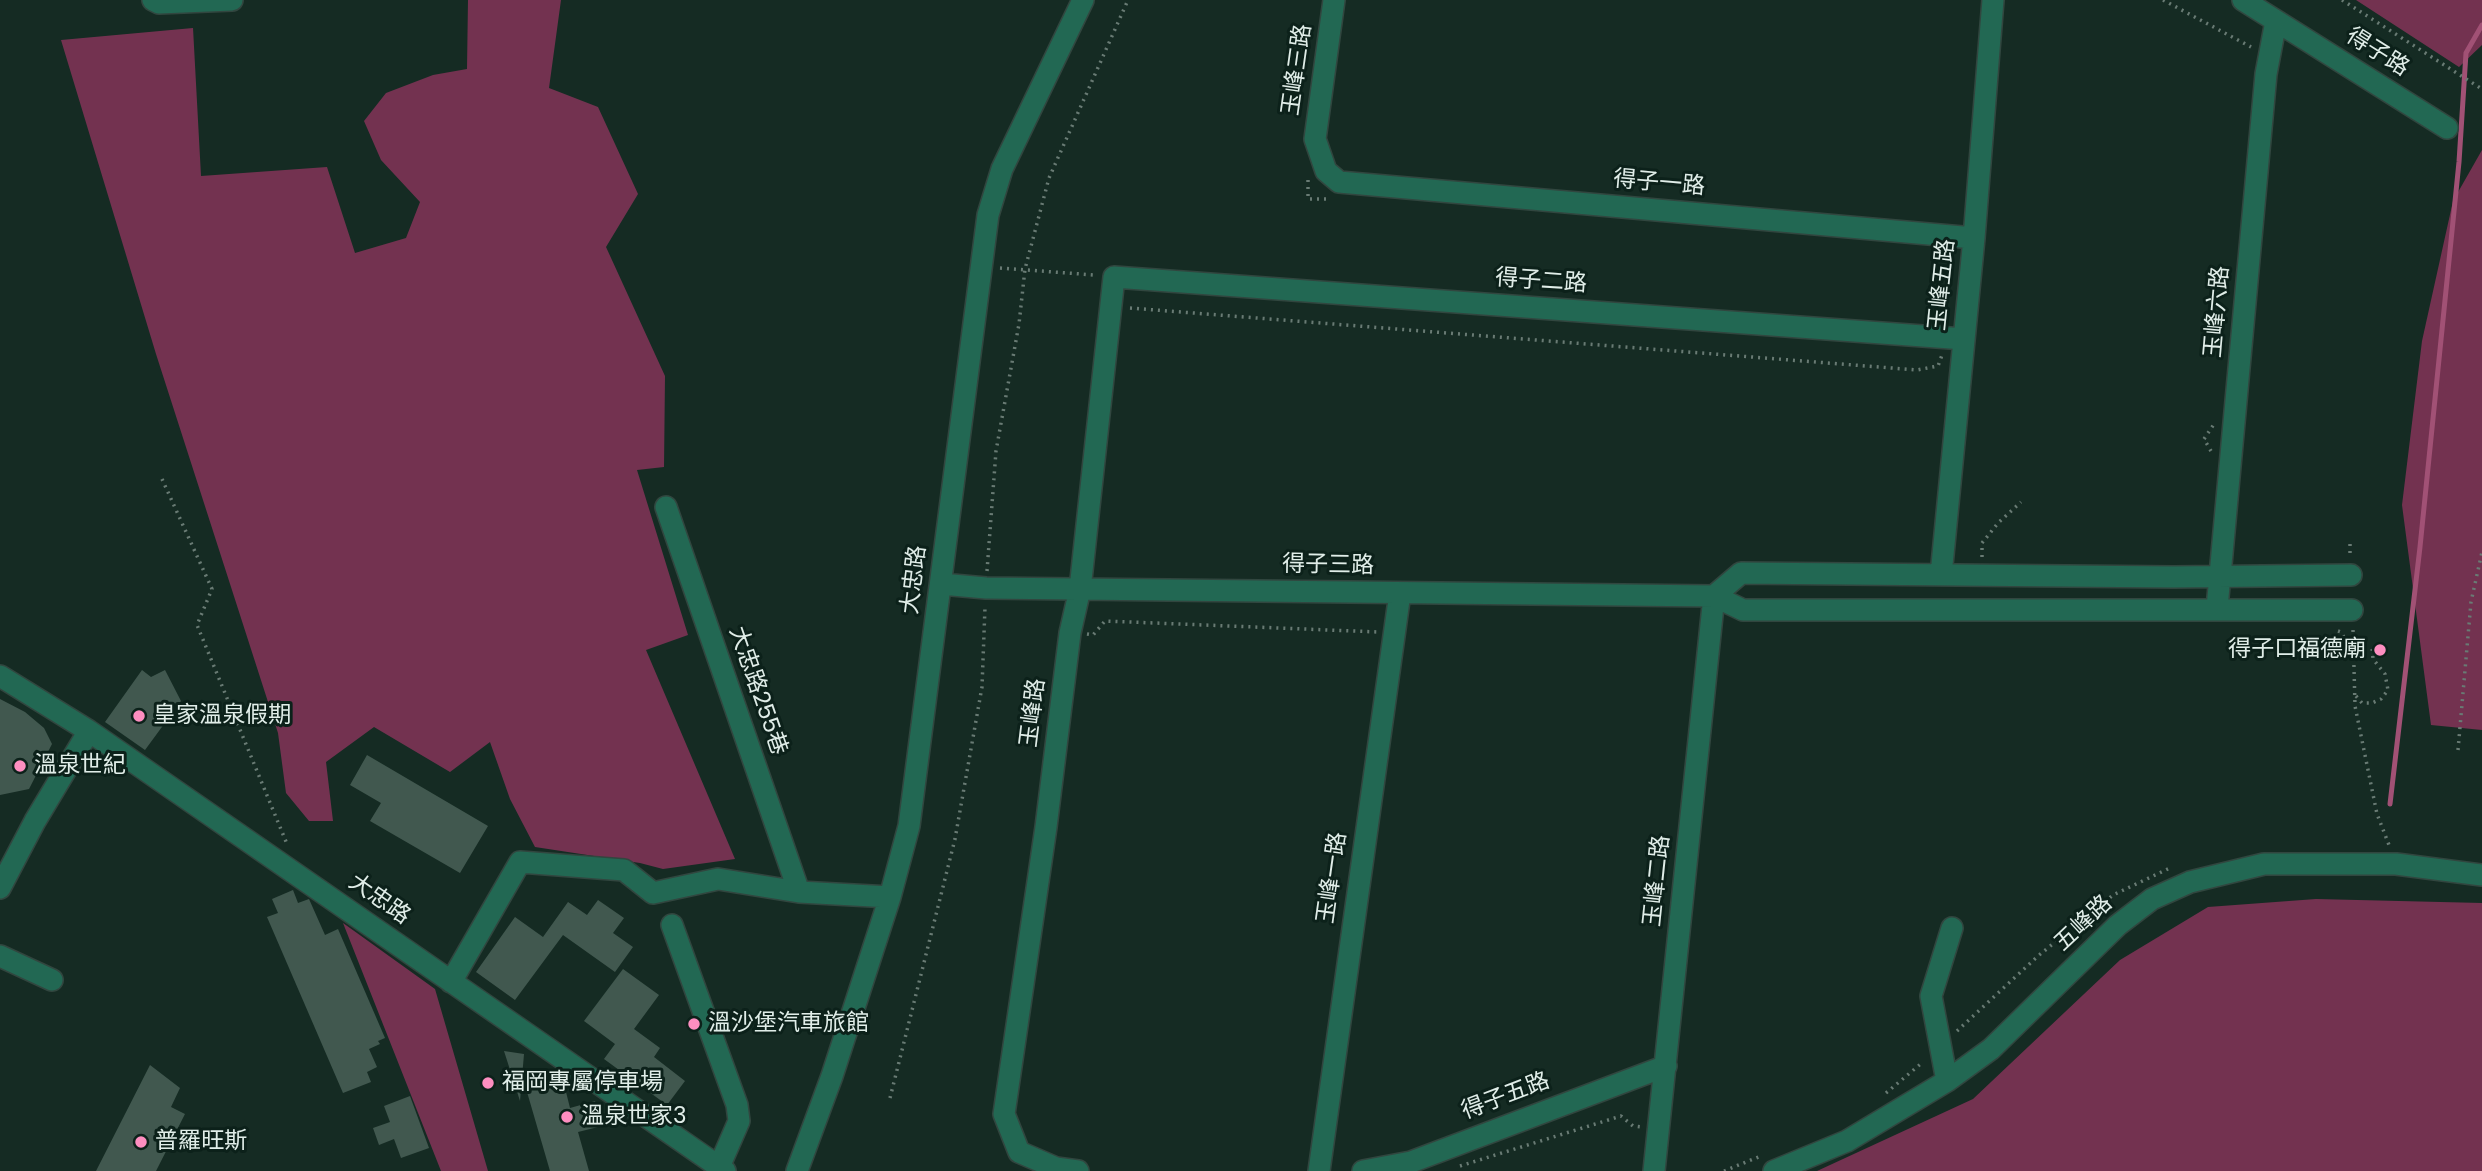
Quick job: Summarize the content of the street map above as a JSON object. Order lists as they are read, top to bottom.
{
  "streets": {
    "street": [
      "得子路",
      "玉峰三路",
      "得子一路",
      "得子二路",
      "玉峰五路",
      "玉峰六路",
      "得子三路",
      "大忠路",
      "大忠路255巷",
      "玉峰路",
      "玉峰一路",
      "玉峰二路",
      "五峰路",
      "得子五路"
    ]
  },
  "crossings": [
    ["得子路", "玉峰六路"],
    ["玉峰三路", "得子一路"],
    ["得子一路", "玉峰五路"],
    ["得子二路", "玉峰五路"],
    ["得子二路", "玉峰路"],
    ["得子三路", "大忠路"],
    ["得子三路", "玉峰路"],
    ["得子三路", "玉峰一路"],
    ["得子三路", "玉峰二路"],
    ["玉峰二路", "得子五路"]
  ],
  "places": [
    "得子口福德廟",
    "皇家溫泉假期",
    "溫泉世紀",
    "溫沙堡汽車旅館",
    "福岡專屬停車場",
    "溫泉世家3",
    "普羅旺斯"
  ]
}
